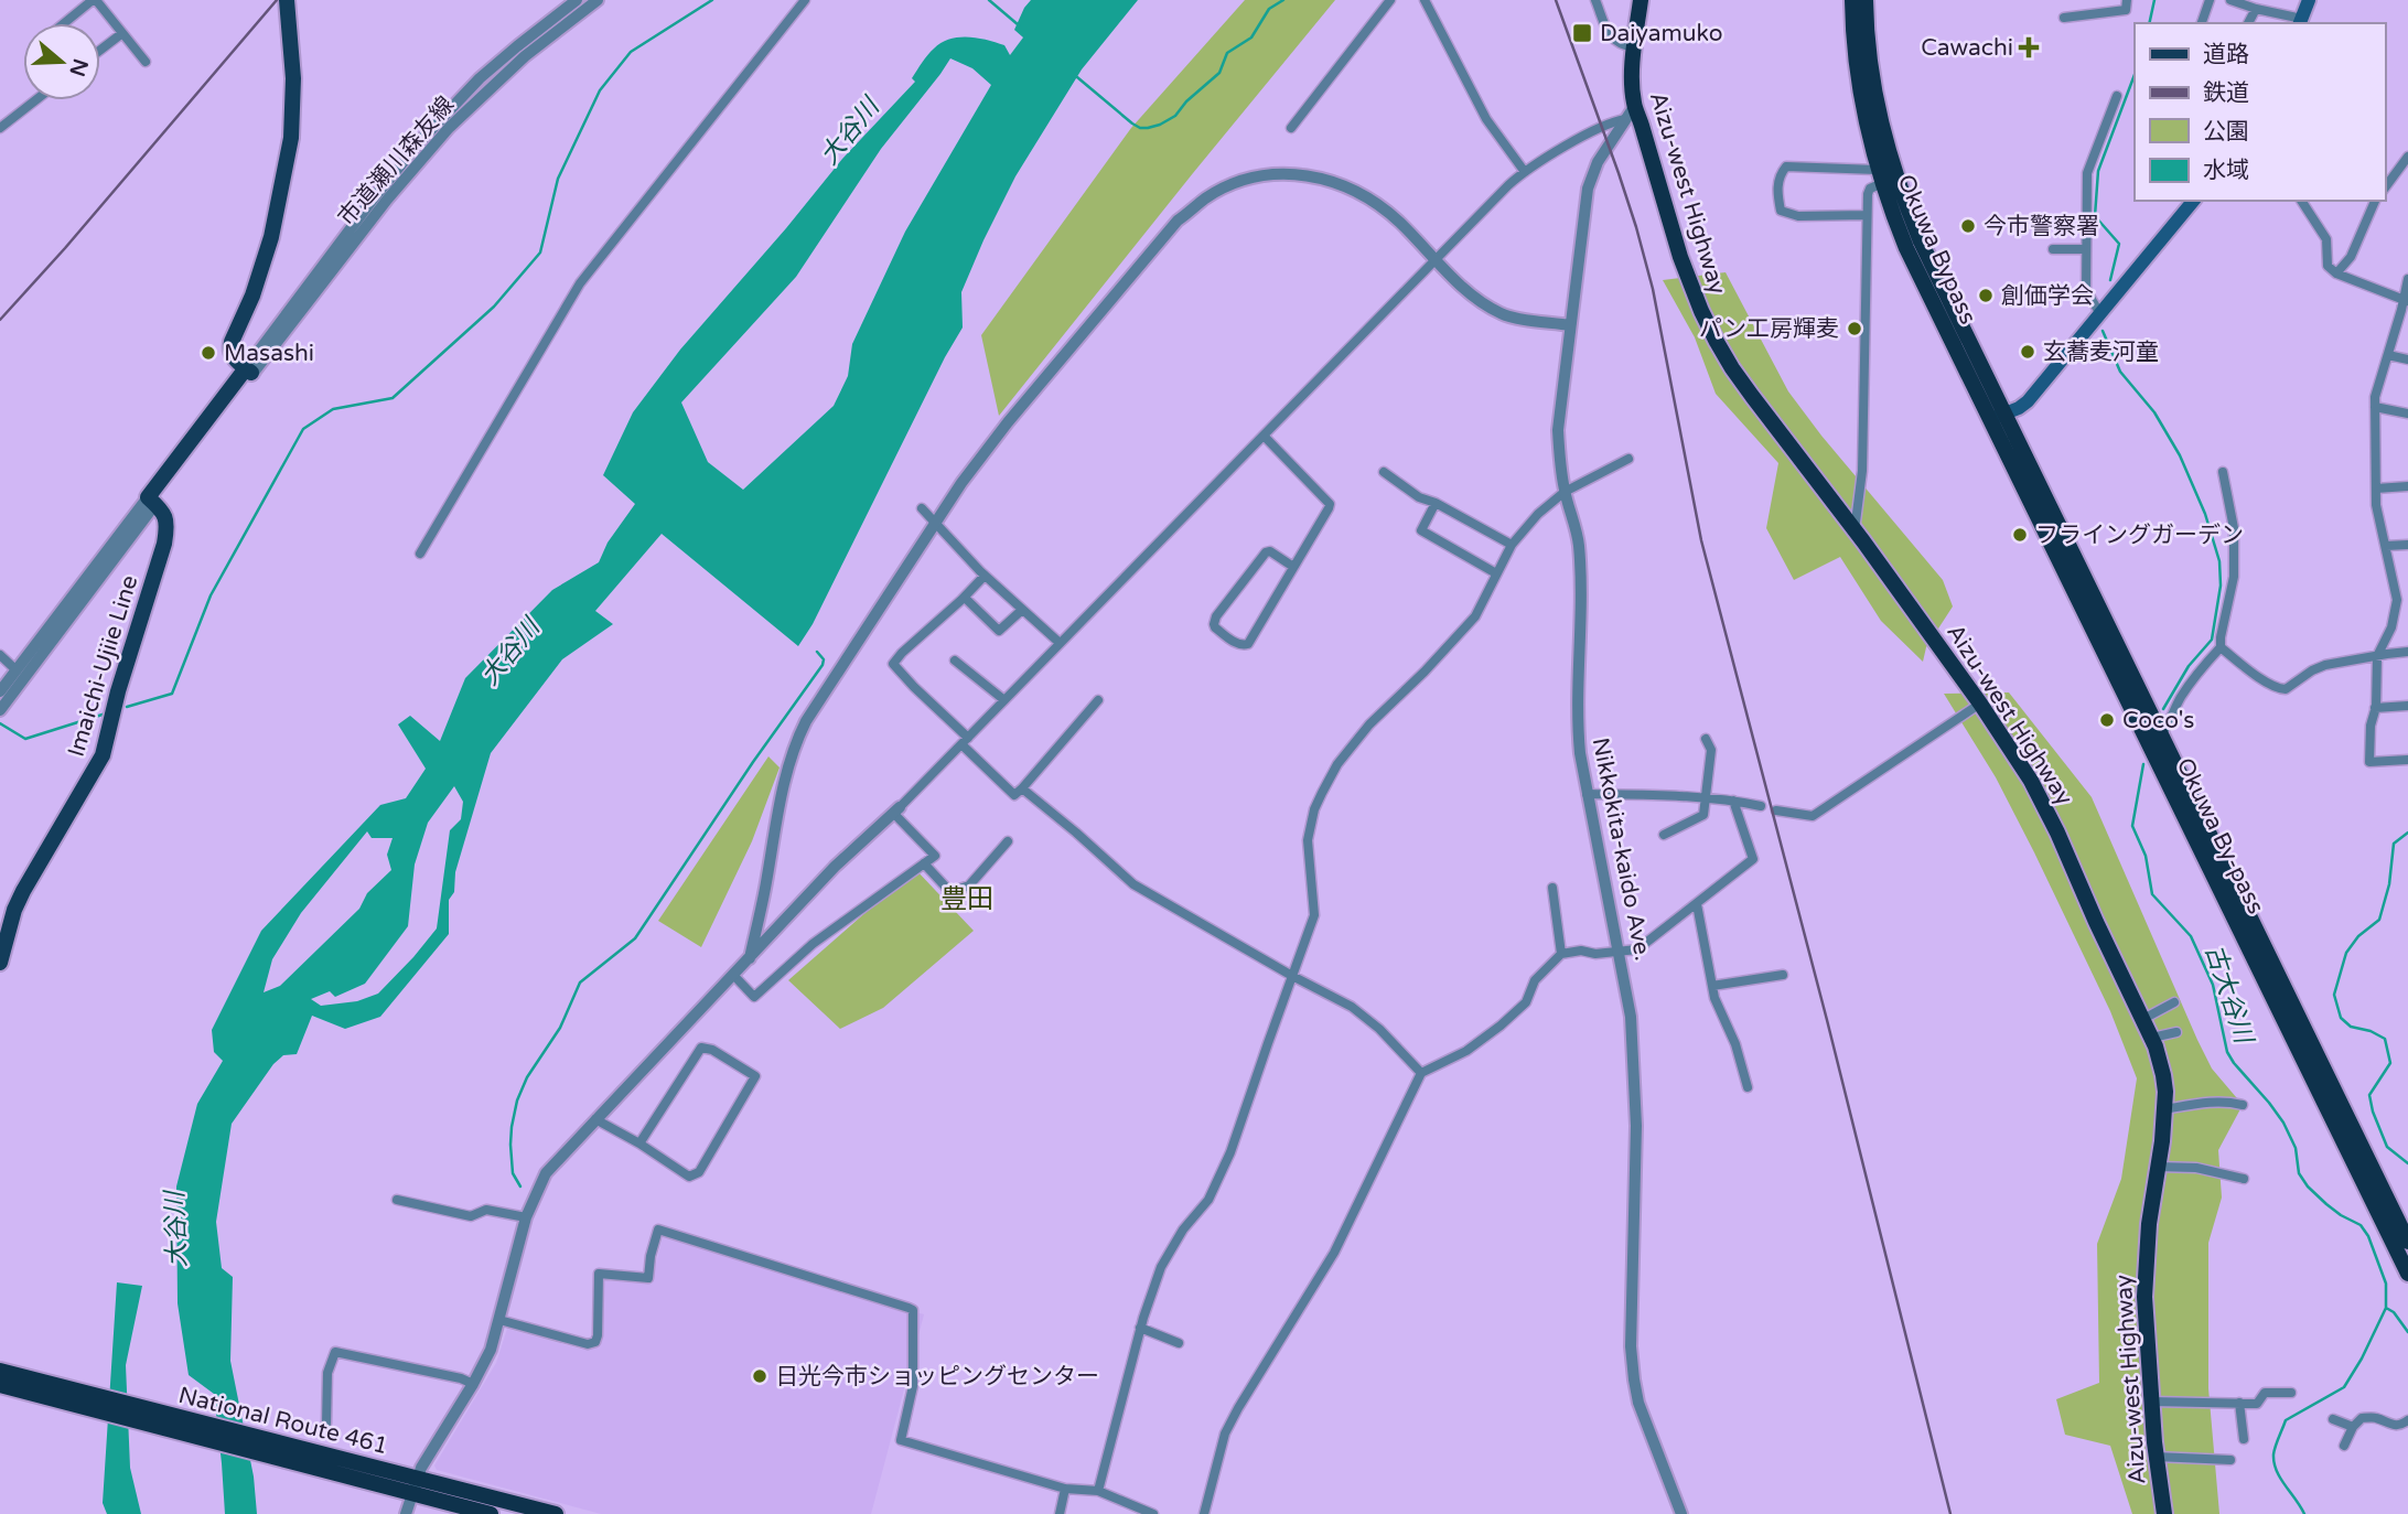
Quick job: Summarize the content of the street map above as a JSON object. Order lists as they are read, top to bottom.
{
  "streets": {
    "highway": [
      "Aizu-west Highway",
      "Okuwa Bypass",
      "Okuwa By-pass",
      "National Route 461"
    ],
    "main road": ["Imaichi-Ujiie Line"],
    "street": ["市道瀬川森友線", "Nikkokita-kaido Ave."]
  },
  "crossings": [
    ["Aizu-west Highway", "Nikkokita-kaido Ave."],
    ["Okuwa Bypass", "Okuwa By-pass"]
  ],
  "districts": ["豊田"],
  "water": ["大谷川", "古大谷川"],
  "places": {
    "transit": ["Daiyamuko"],
    "health": ["Cawachi"],
    "other": [
      "今市警察署",
      "創価学会",
      "パン工房輝麦",
      "玄蕎麦河童",
      "Masashi",
      "フライングガーデン",
      "Coco's",
      "日光今市ショッピングセンター"
    ]
  },
  "legend": [
    "道路",
    "鉄道",
    "公園",
    "水域"
  ],
  "north": "right"
}
